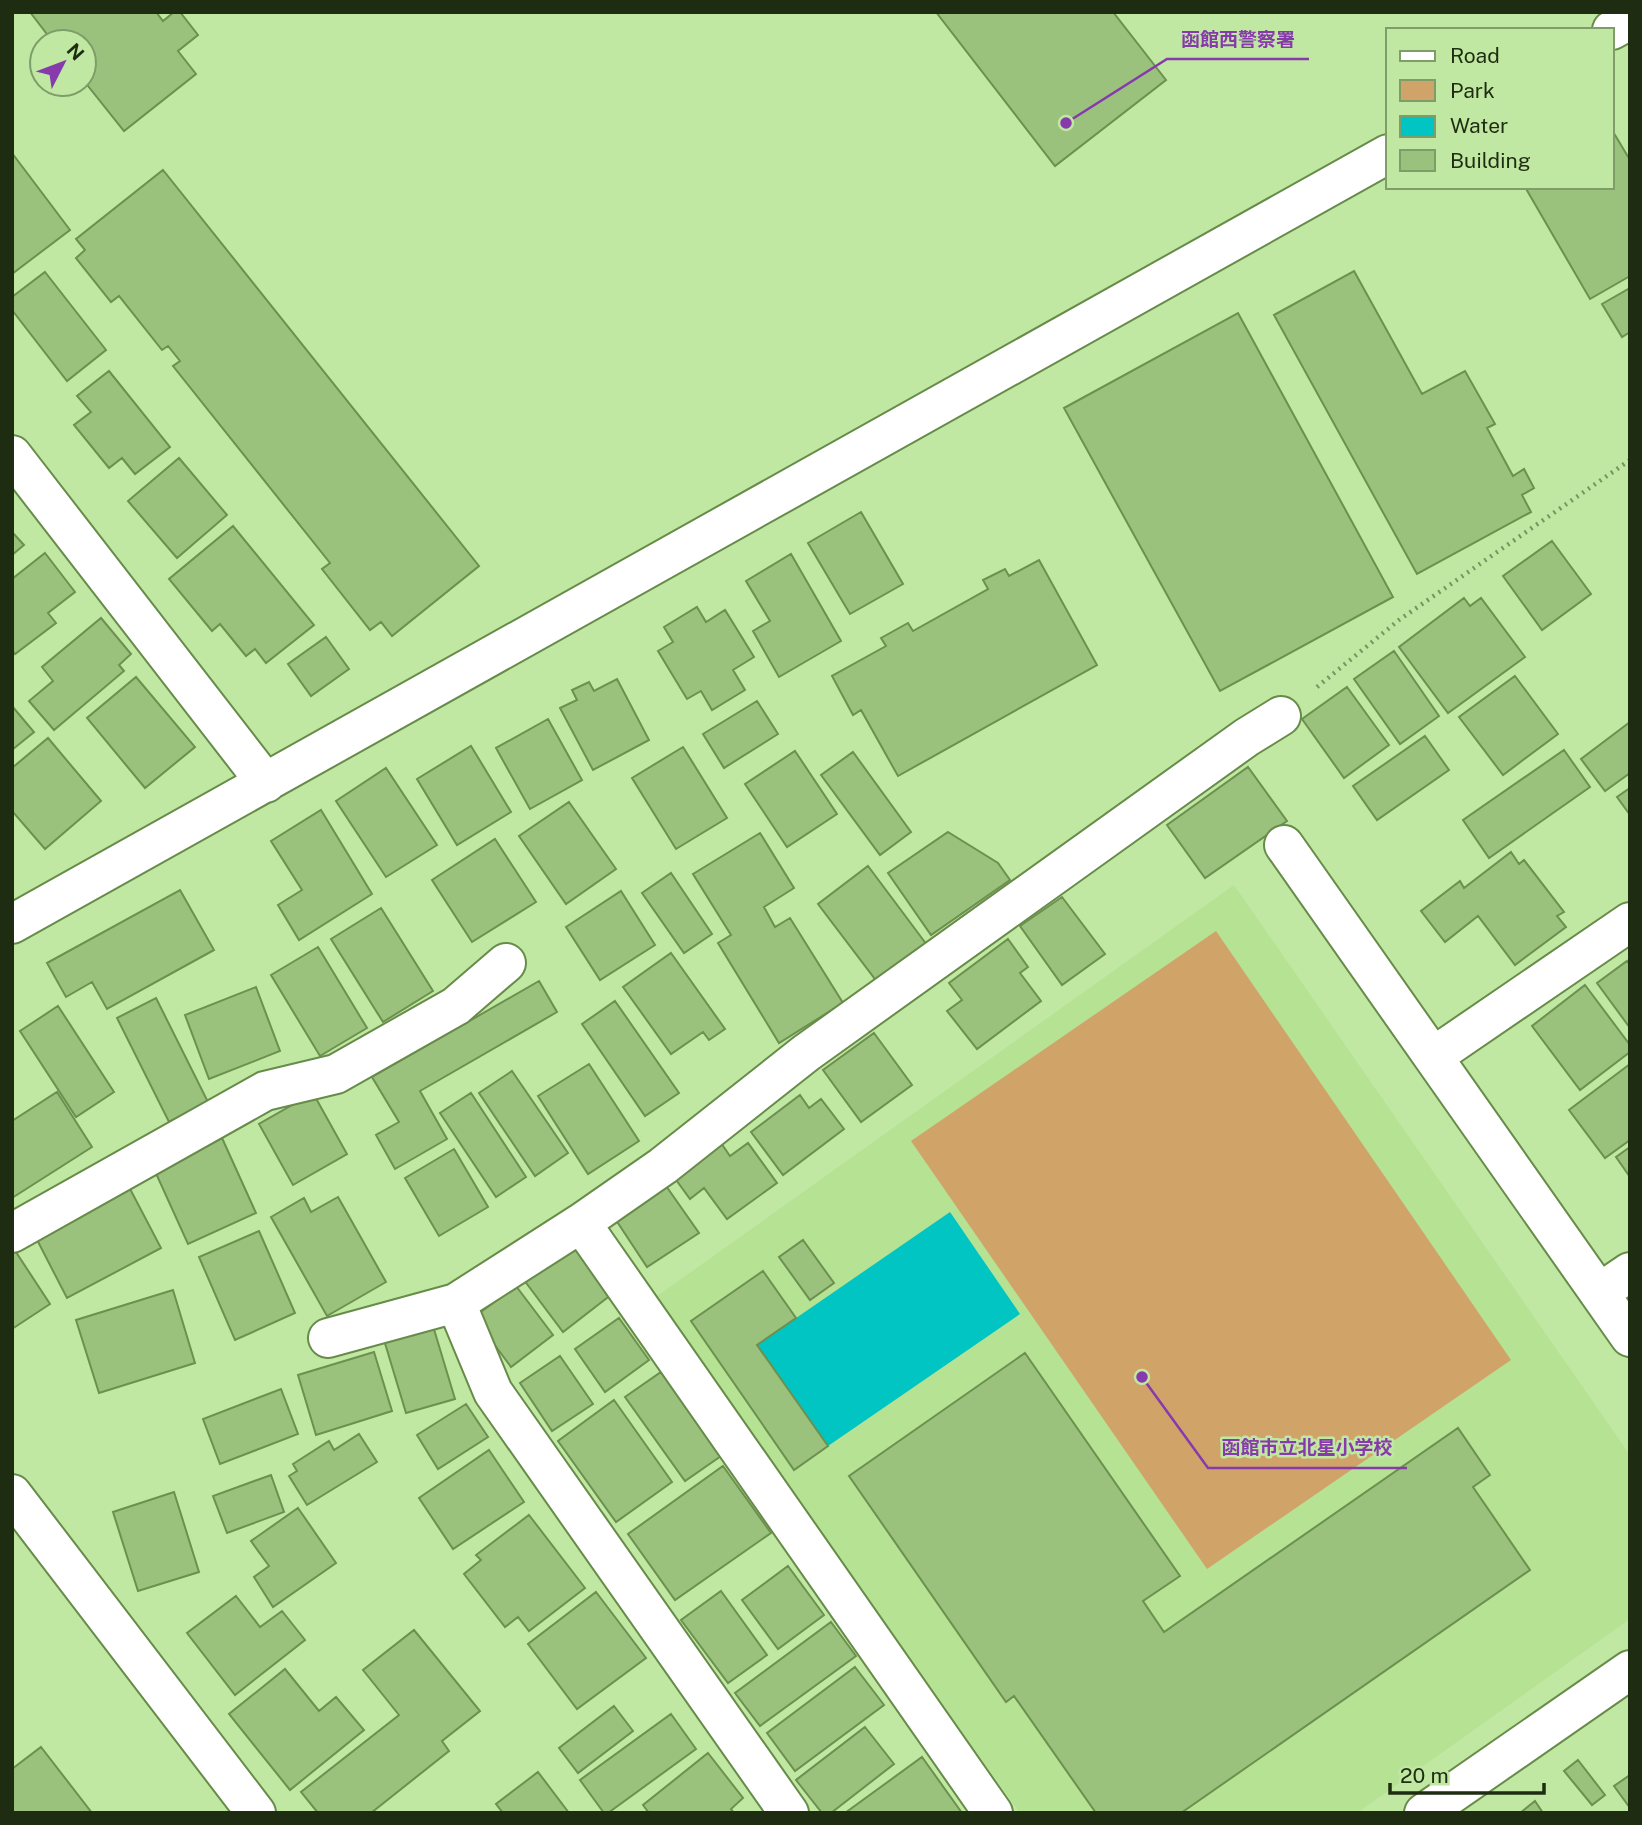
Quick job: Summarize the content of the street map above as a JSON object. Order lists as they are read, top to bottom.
{
  "places": ["函館西警察署", "函館市立北星小学校"],
  "legend": [
    "Road",
    "Park",
    "Water",
    "Building"
  ],
  "scale_bar": "20 m",
  "north": "top right"
}
